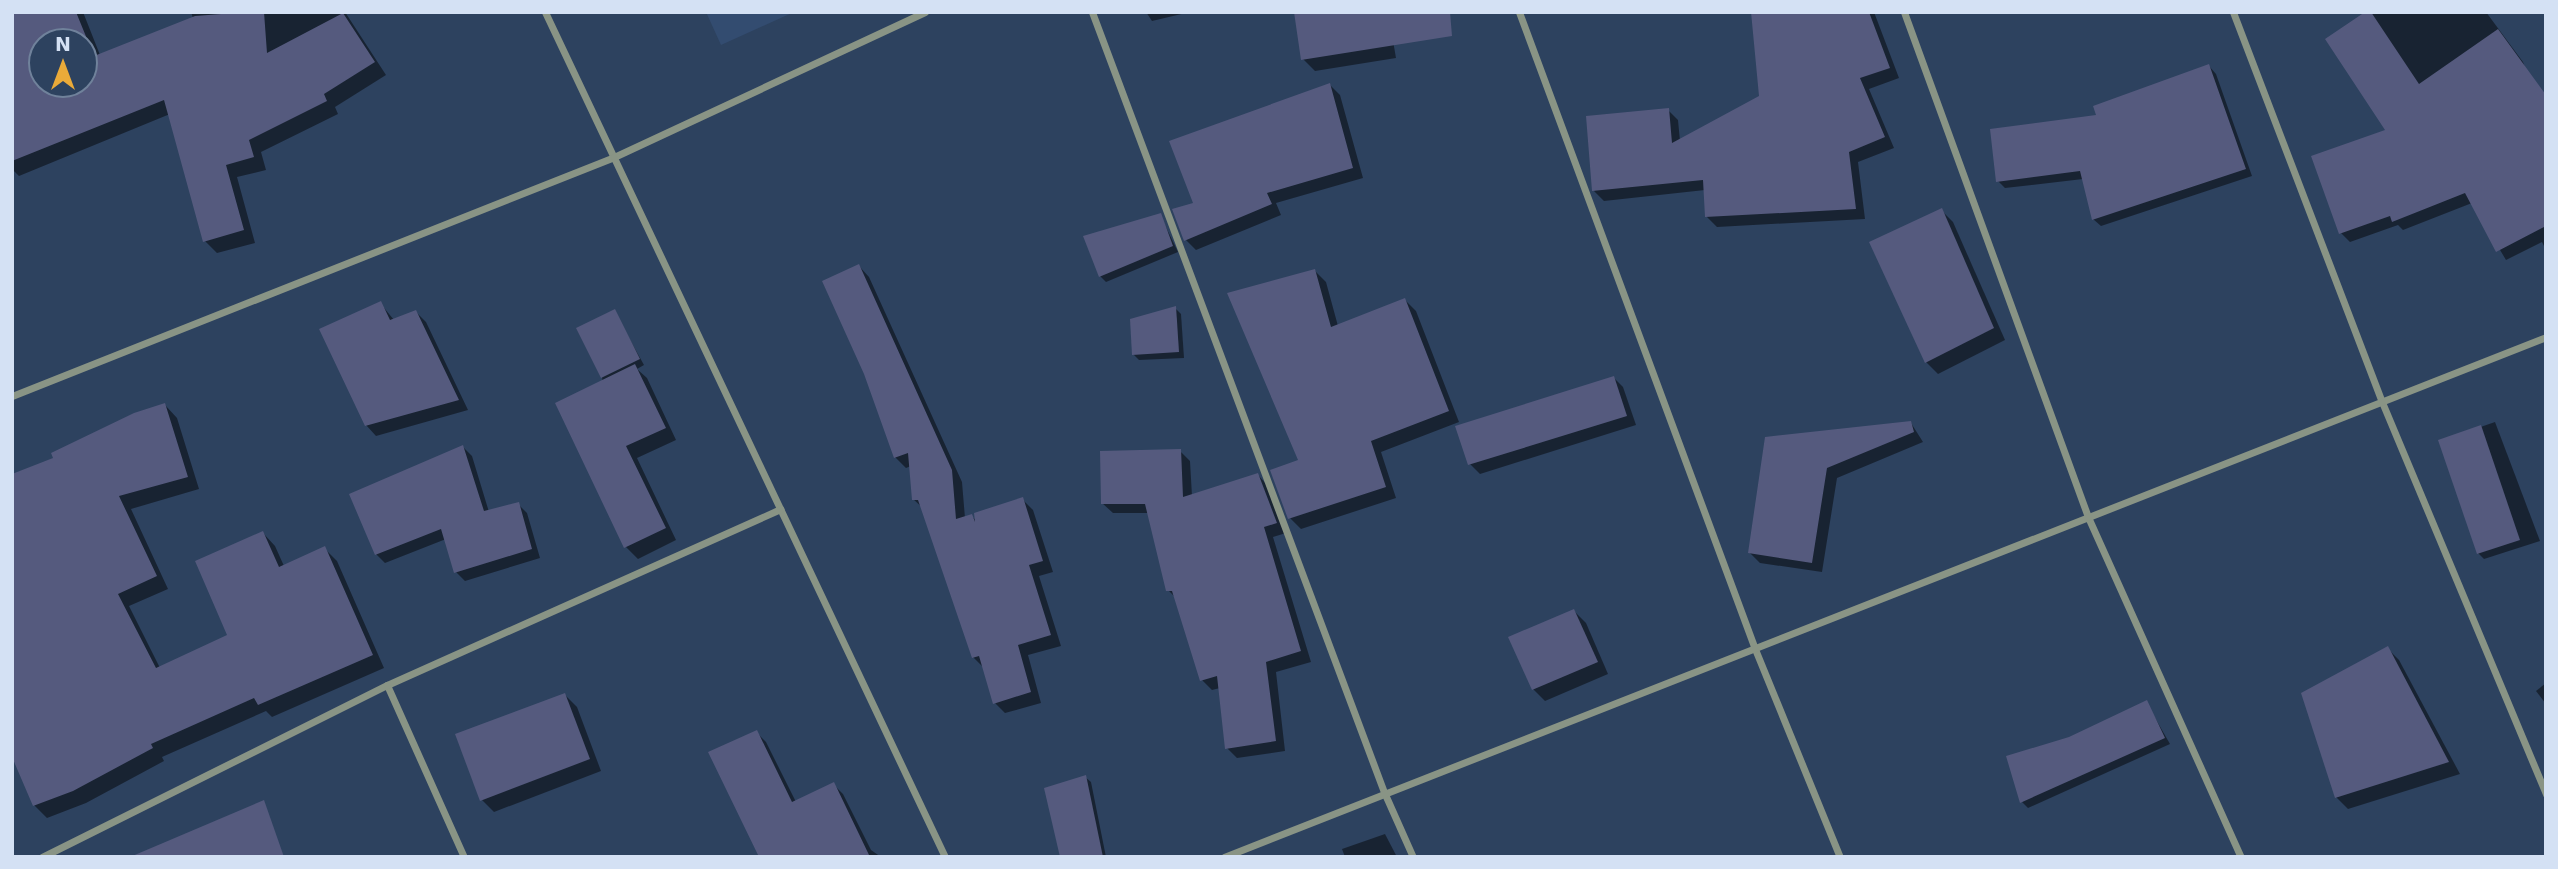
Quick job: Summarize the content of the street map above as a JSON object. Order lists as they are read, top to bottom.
{
  "north": "top"
}
